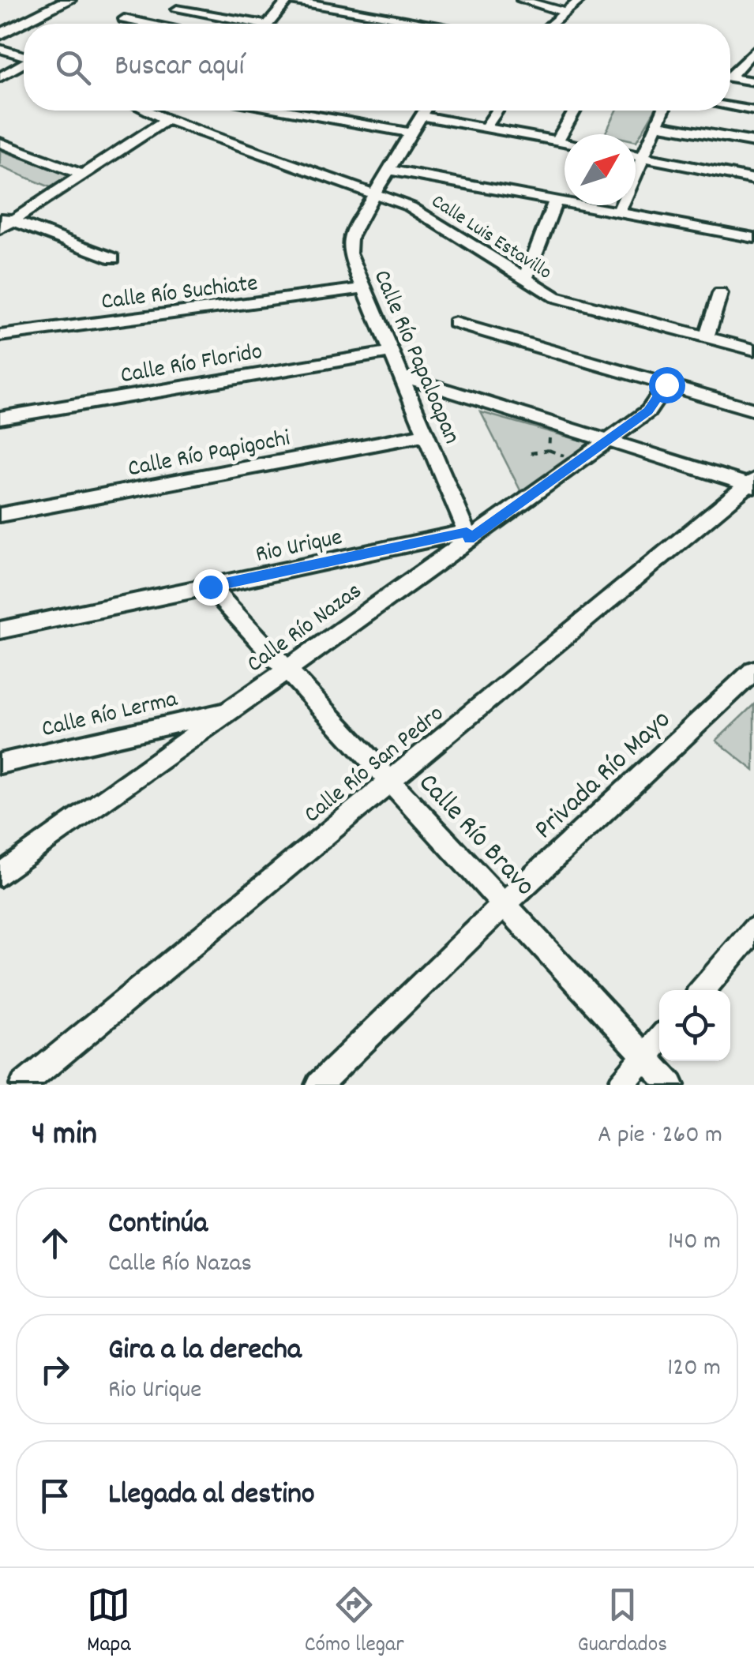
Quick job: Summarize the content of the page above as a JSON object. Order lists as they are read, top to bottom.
{
  "streets": {
    "street": [
      "Calle Luis Estavillo",
      "Calle Río Suchiate",
      "Calle Río Papaloapan",
      "Calle Río Florido",
      "Calle Río Papigochi",
      "Rio Urique",
      "Calle Río Nazas",
      "Calle Río Lerma",
      "Calle Río San Pedro",
      "Privada Río Mayo",
      "Calle Río Bravo"
    ]
  },
  "crossings": [
    ["Calle Luis Estavillo", "Calle Río Papaloapan"],
    ["Calle Río Suchiate", "Calle Río Papaloapan"],
    ["Calle Río Papaloapan", "Calle Río Florido"],
    ["Calle Río Papaloapan", "Calle Río Papigochi"],
    ["Calle Río Papaloapan", "Rio Urique"],
    ["Calle Río Papaloapan", "Calle Río Nazas"],
    ["Rio Urique", "Calle Río Nazas"],
    ["Rio Urique", "Calle Río Bravo"],
    ["Calle Río Nazas", "Calle Río Lerma"],
    ["Calle Río Nazas", "Calle Río Bravo"],
    ["Calle Río San Pedro", "Calle Río Bravo"],
    ["Privada Río Mayo", "Calle Río Bravo"]
  ],
  "north": "top right",
  "page": {
    "search": "Buscar aquí",
    "heading": ["4 min", "A pie · 260 m"],
    "list": [
      ["Continúa", "Calle Río Nazas", "140 m"],
      ["Gira a la derecha", "Rio Urique", "120 m"],
      "Llegada al destino"
    ],
    "nav": ["Mapa", "Cómo llegar", "Guardados"]
  }
}
